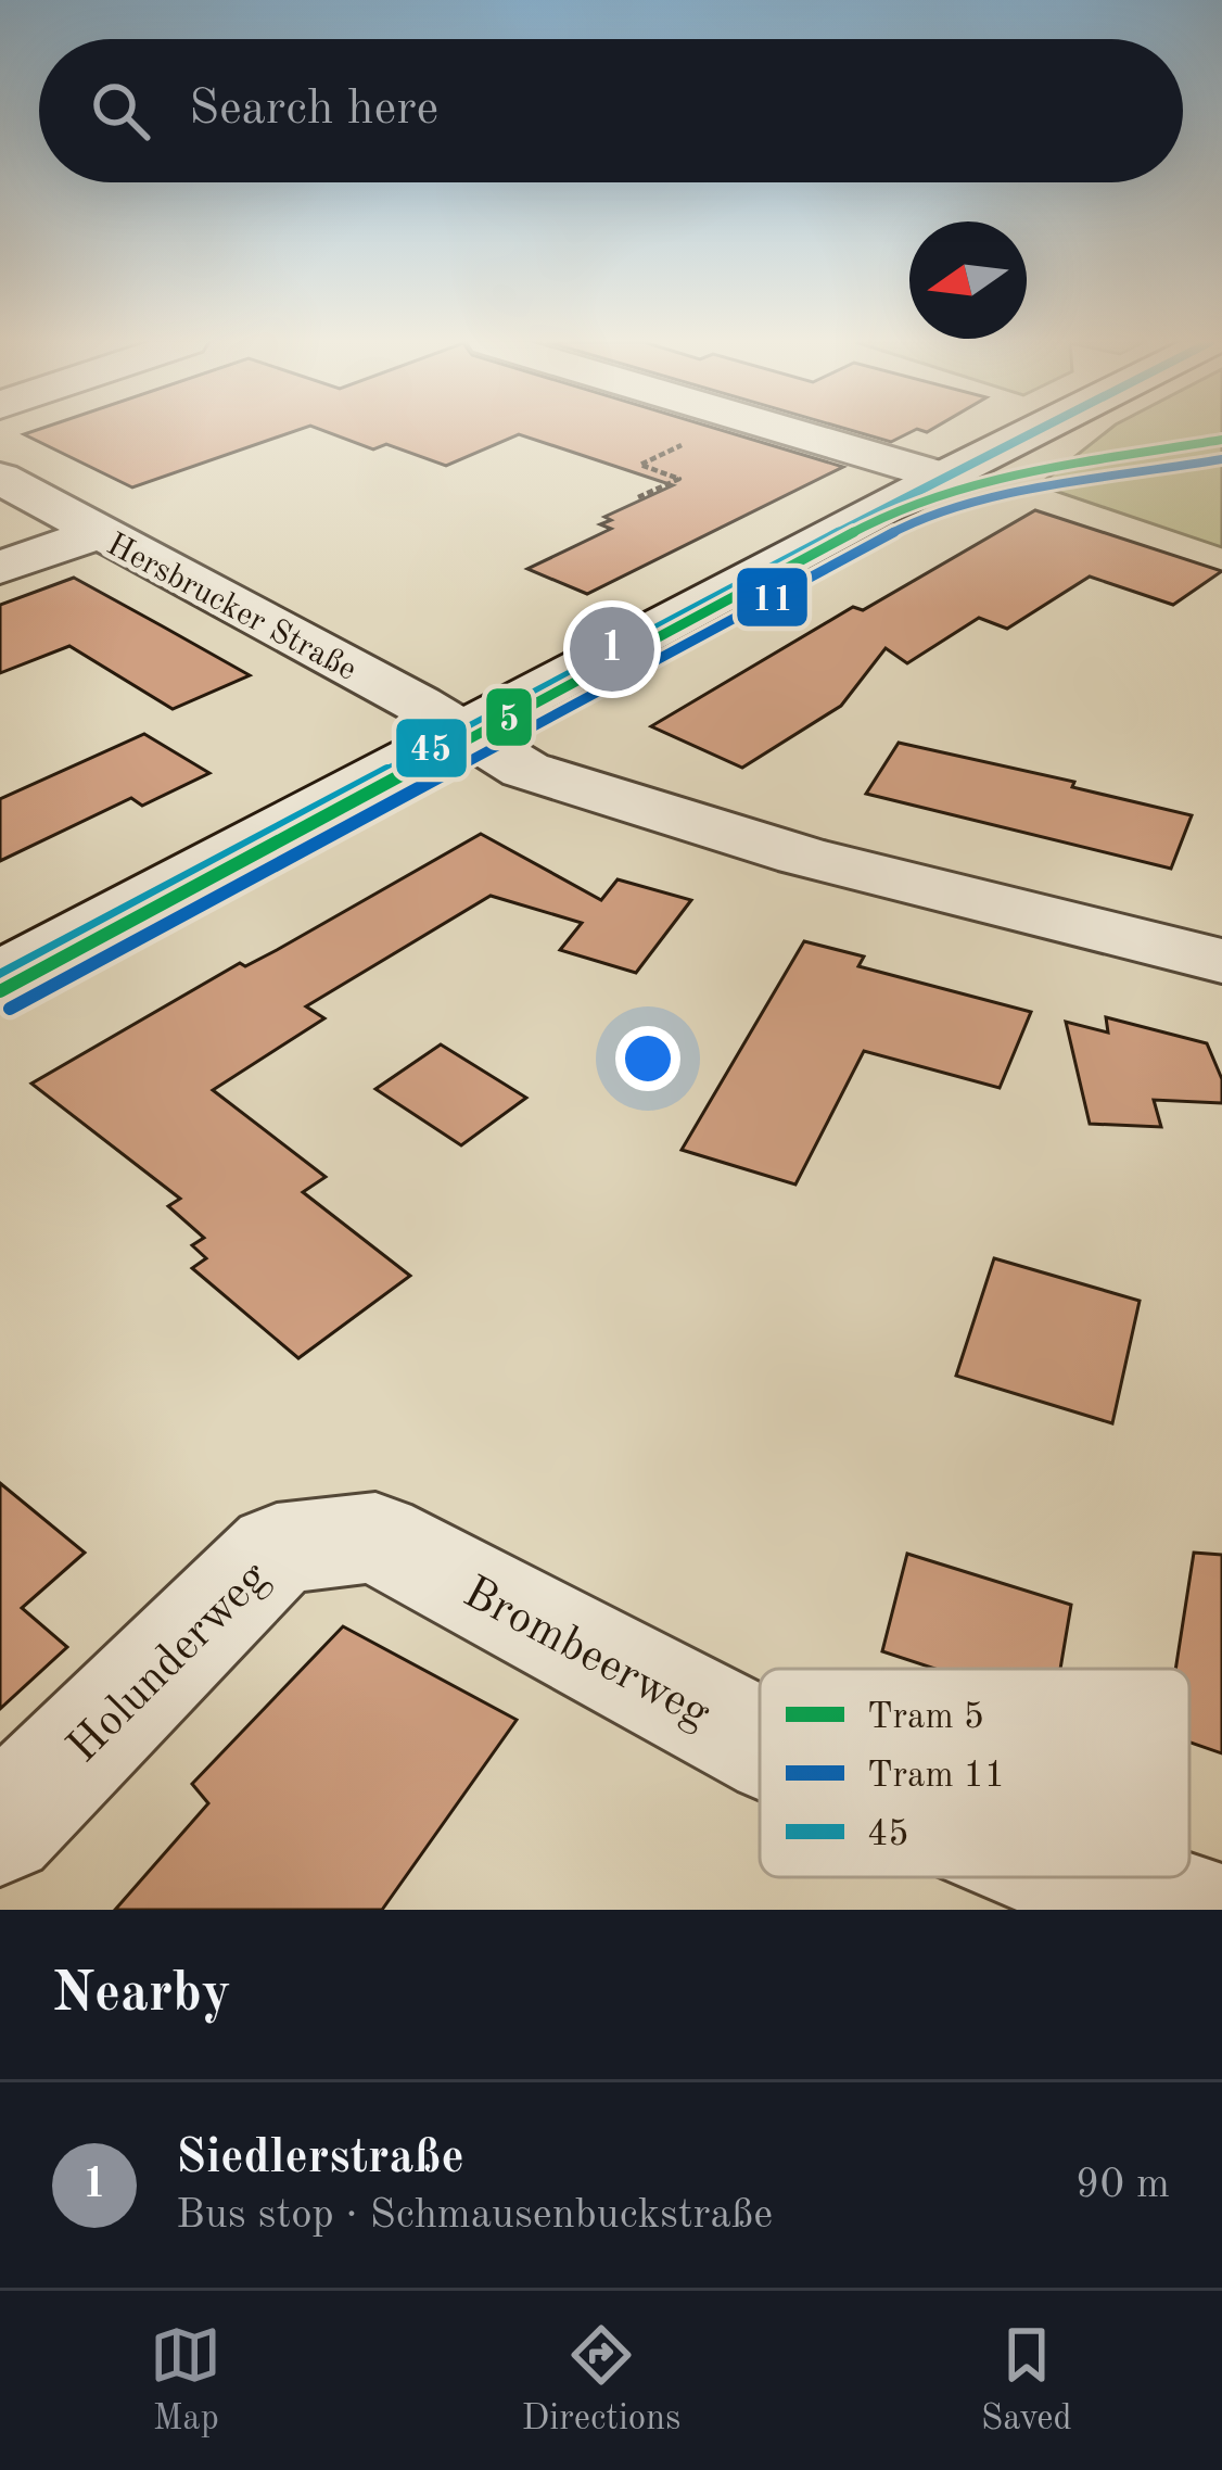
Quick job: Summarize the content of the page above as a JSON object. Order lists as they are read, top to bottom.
{
  "streets": {
    "street": ["Hersbrucker Straße", "Brombeerweg", "Holunderweg"]
  },
  "crossings": [
    ["Brombeerweg", "Holunderweg"]
  ],
  "lines": ["transit line 45", "tram line 5", "tram line 11"],
  "legend": ["Tram 5", "Tram 11", "45"],
  "north": "left",
  "page": {
    "search": "Search here",
    "pins": "1",
    "heading": "Nearby",
    "list": [
      {
        "mark": "1",
        "name": "Siedlerstraße",
        "note": "Bus stop · Schmausenbuckstraße",
        "value": "90 m"
      }
    ],
    "nav": ["Map", "Directions", "Saved"]
  }
}
